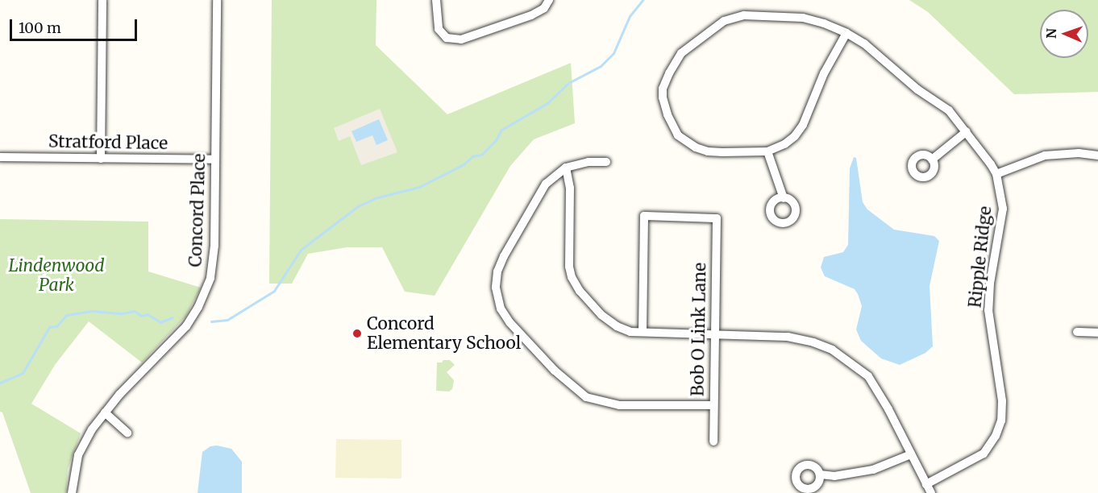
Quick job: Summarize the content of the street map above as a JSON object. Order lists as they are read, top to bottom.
{
  "streets": {
    "street": [
      "Stratford Place",
      "Concord Place",
      "Ripple Ridge",
      "Bob O Link Lane"
    ]
  },
  "crossings": [
    ["Stratford Place", "Concord Place"]
  ],
  "parks": ["Lindenwood Park"],
  "places": ["Concord Elementary School"],
  "scale_bar": "100 m",
  "north": "left"
}
